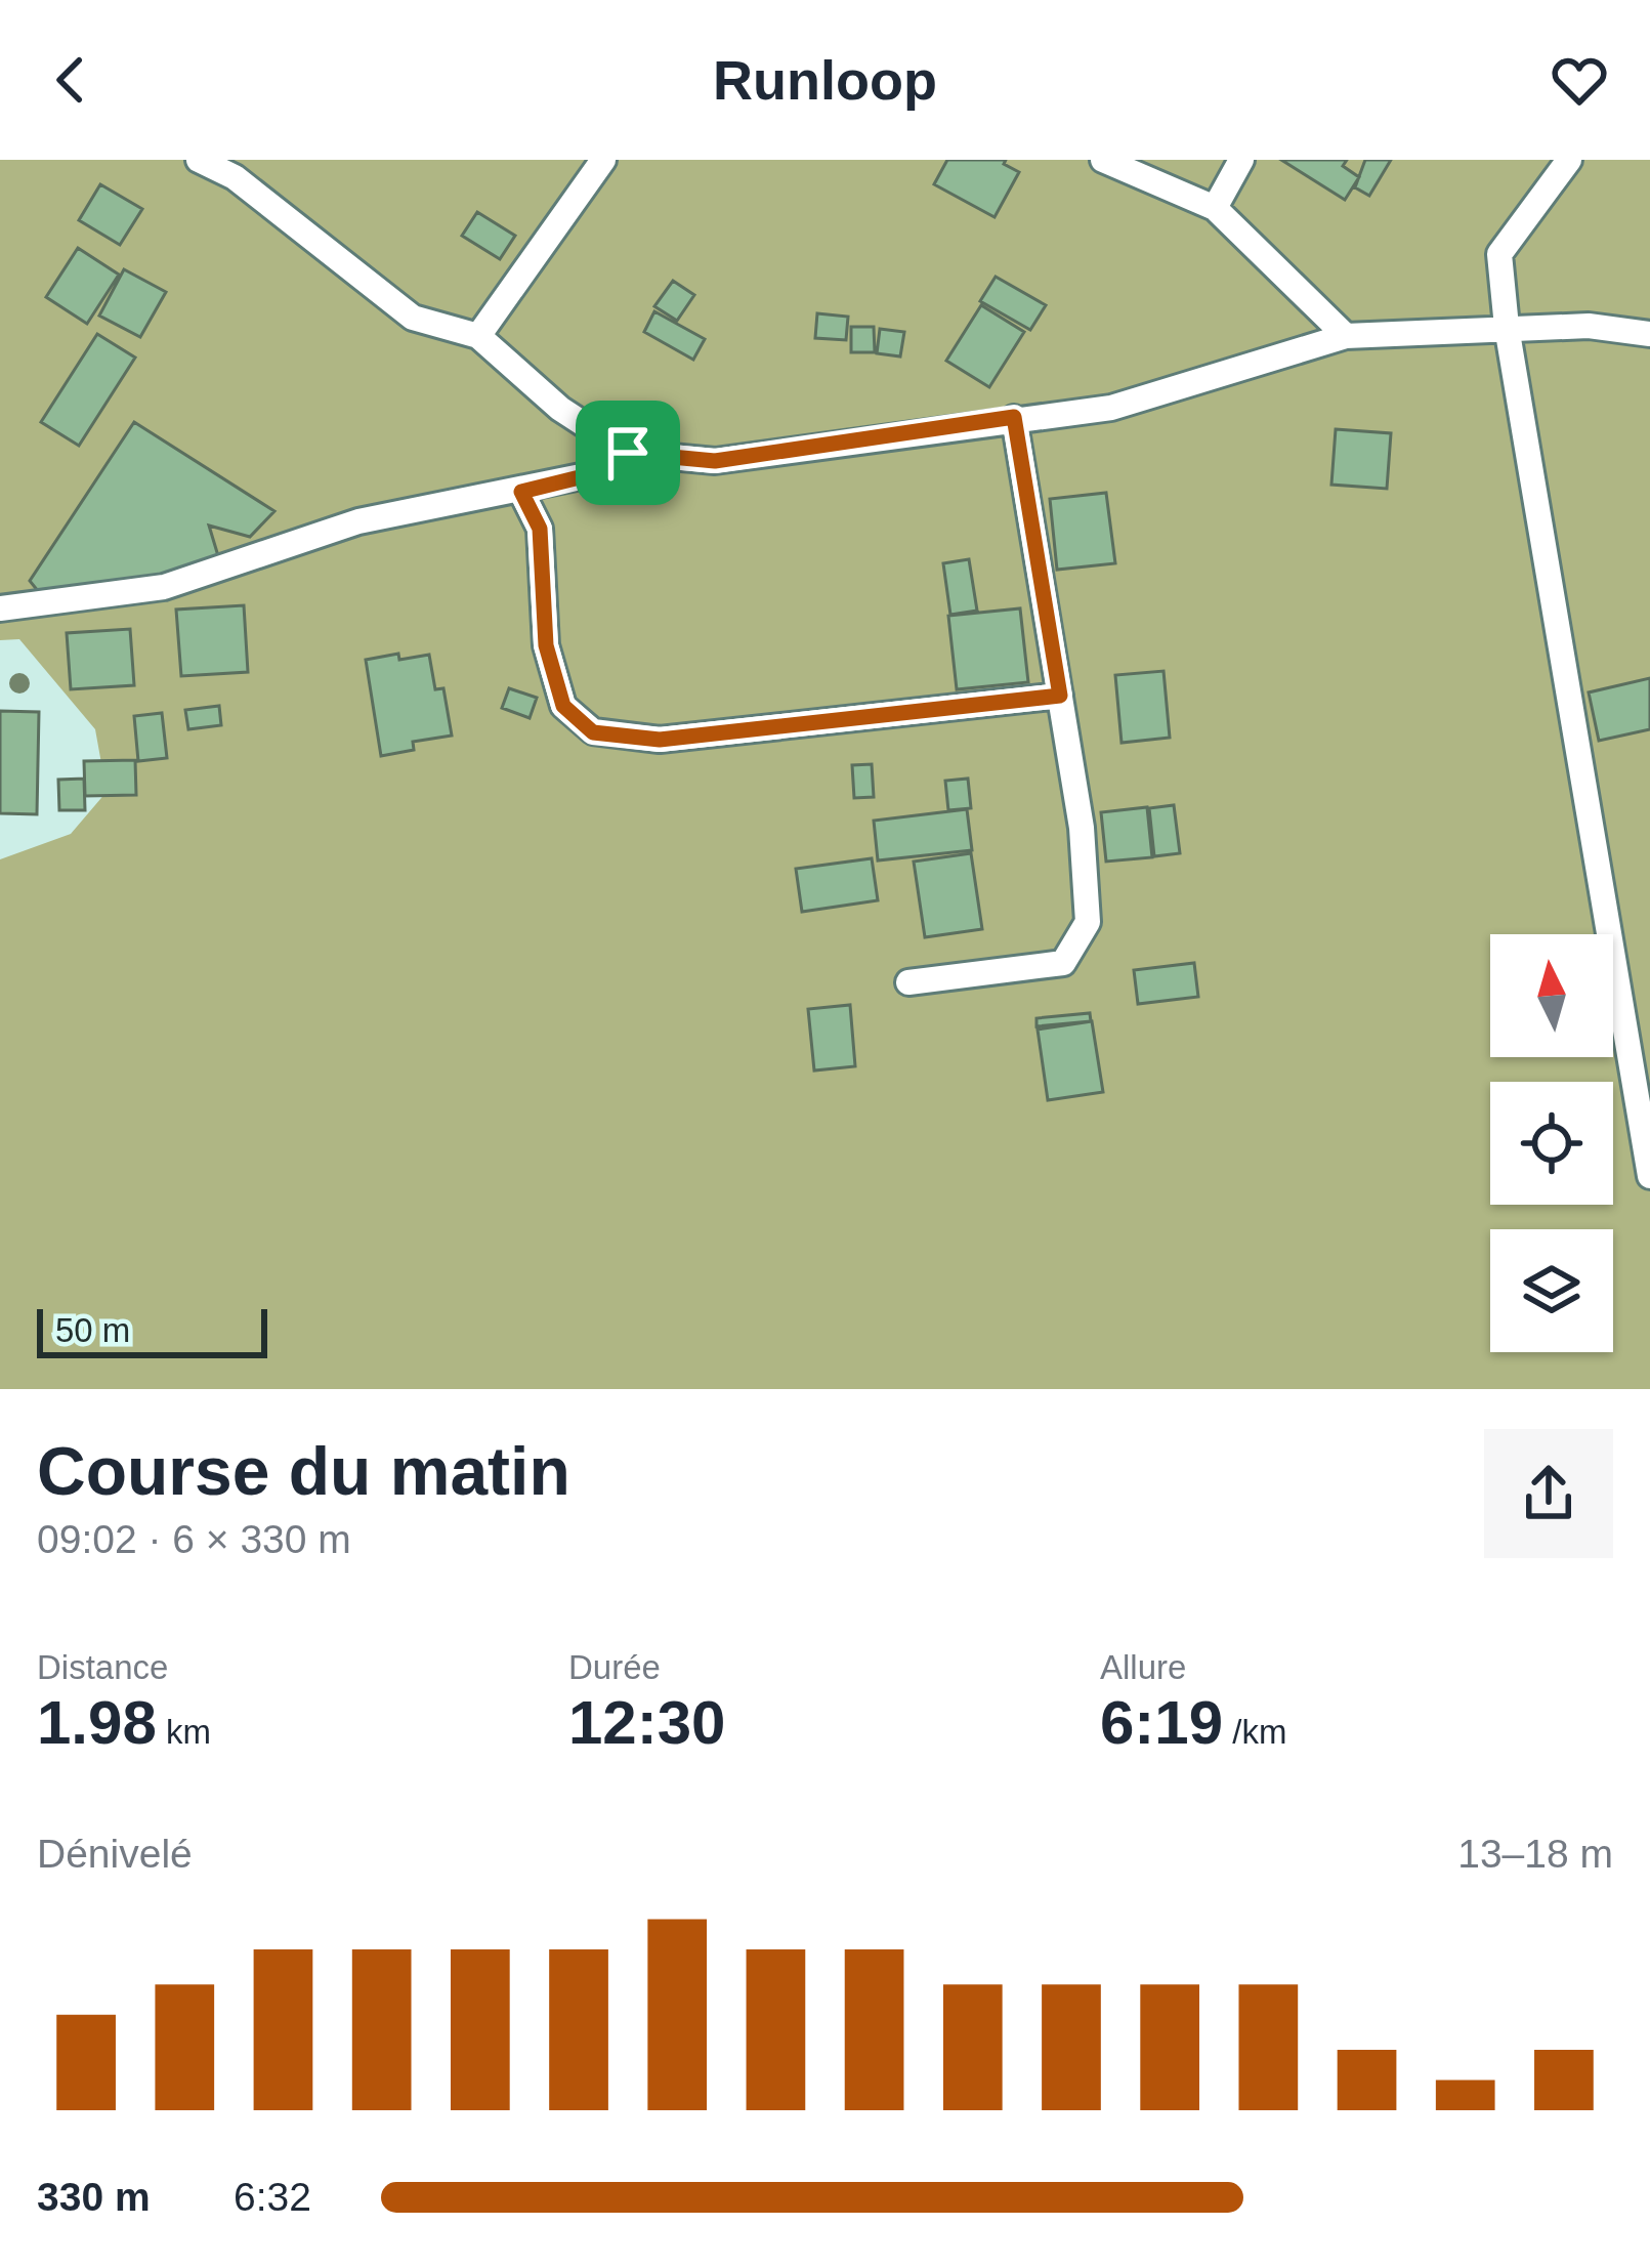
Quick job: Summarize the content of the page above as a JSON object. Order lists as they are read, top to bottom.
{
  "scale_bar": "50 m",
  "north": "top",
  "page": {
    "header": "Runloop",
    "scale": "50 m",
    "heading": ["Course du matin", "09:02 · 6 × 330 m"],
    "stats": [
      ["Distance", "1.98 km"],
      ["Durée", "12:30"],
      ["Allure", "6:19 /km"]
    ],
    "chart": ["Dénivelé", "13–18 m"],
    "list": [
      {
        "name": "330 m",
        "note": "6:32"
      }
    ]
  }
}
